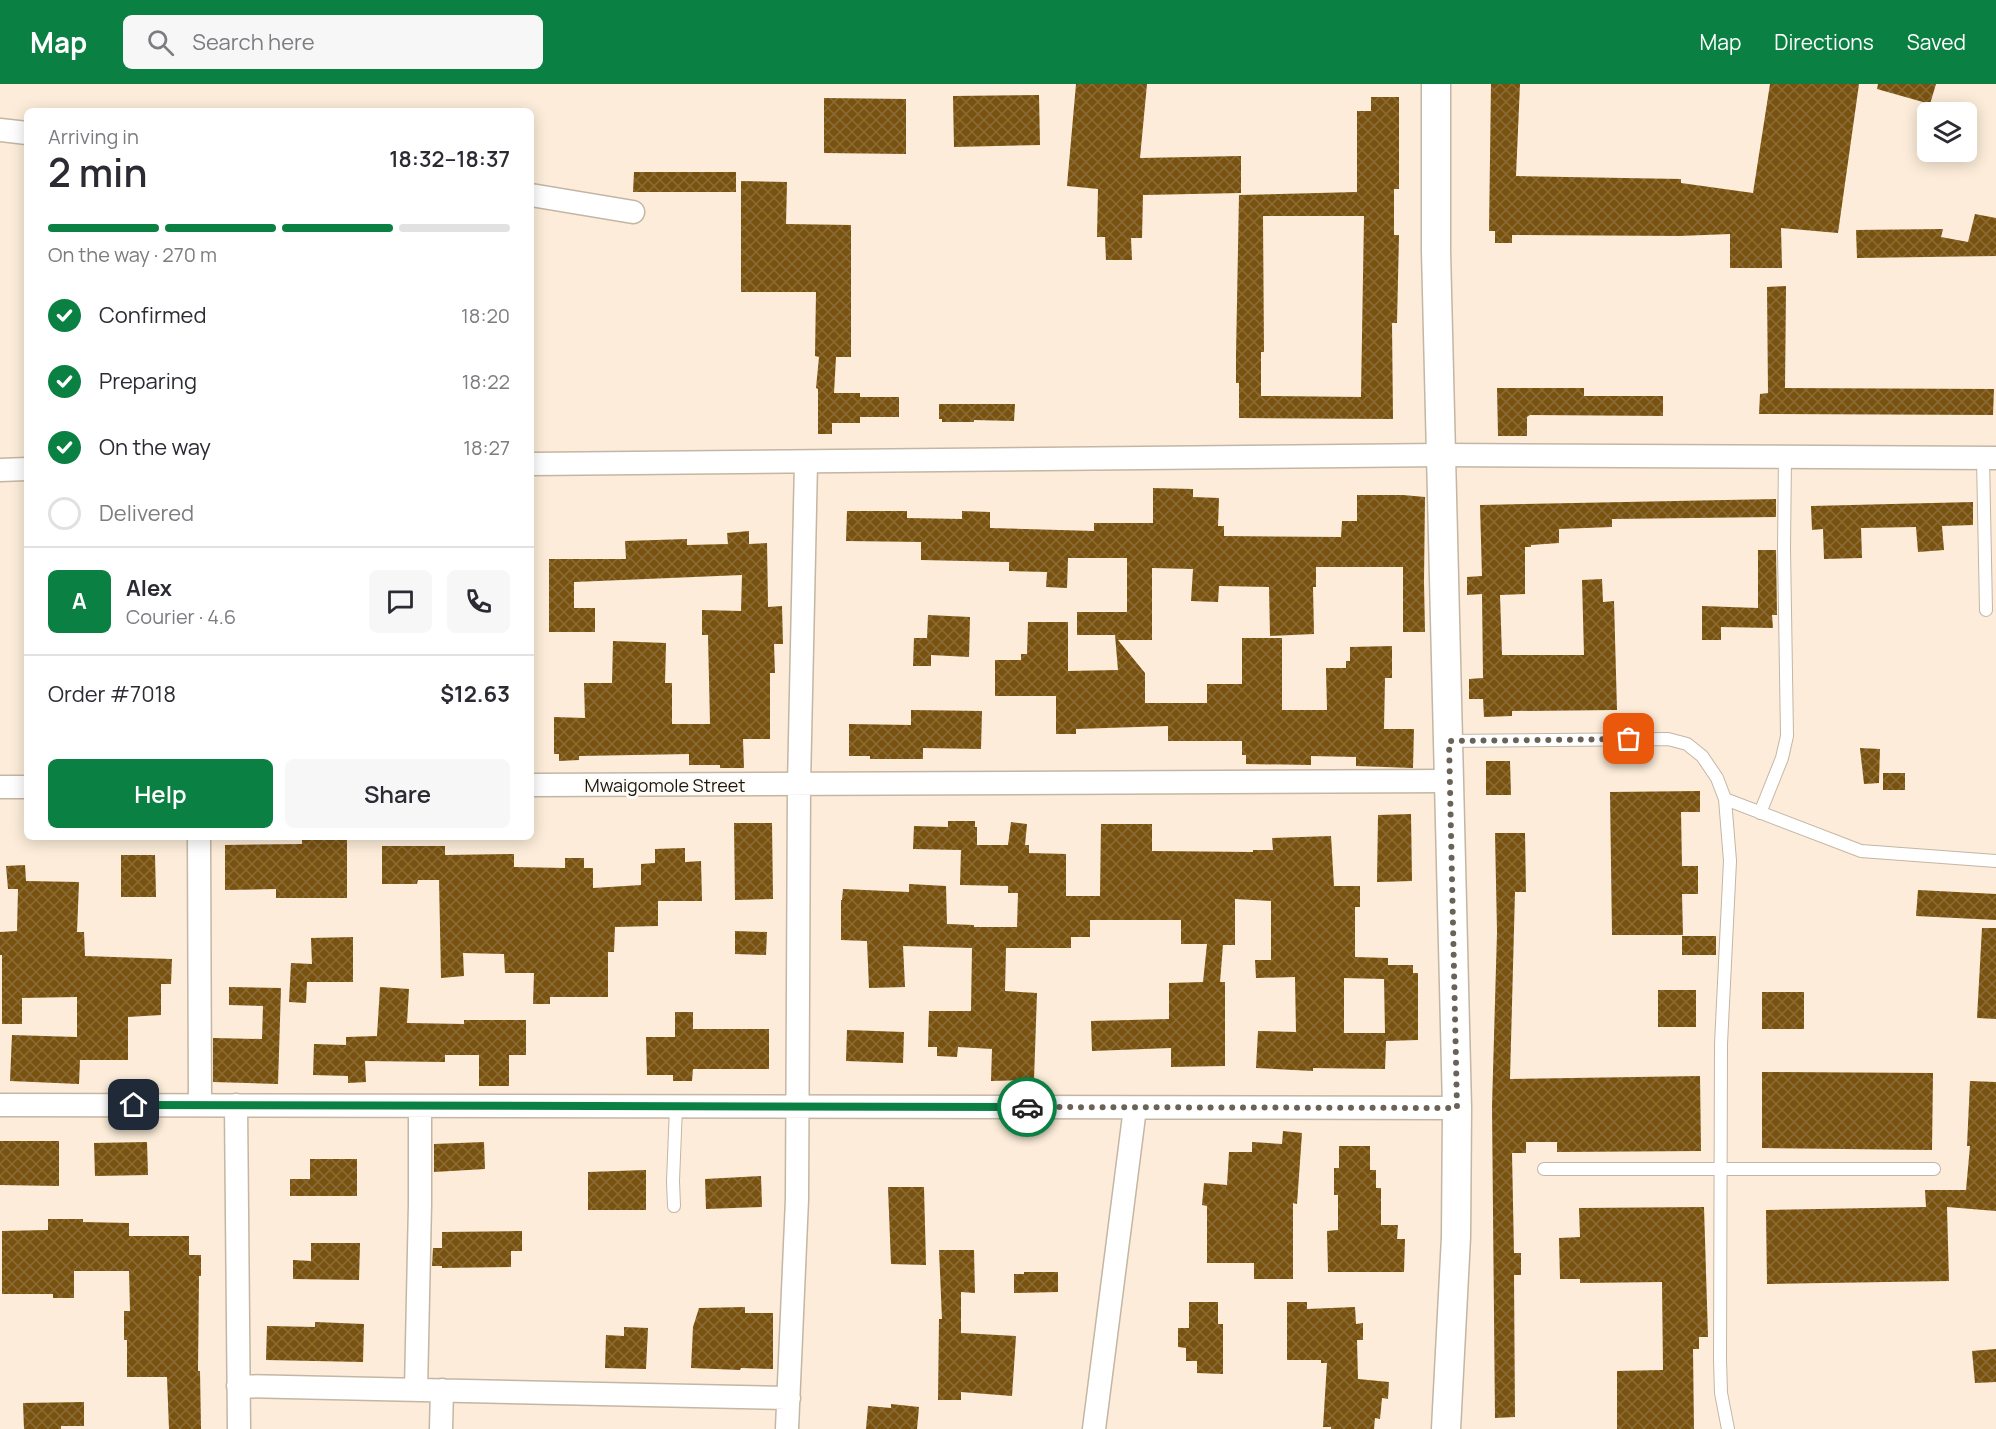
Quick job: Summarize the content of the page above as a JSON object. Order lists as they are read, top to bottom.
{
  "streets": {
    "street": ["Mwaigomole Street"]
  },
  "page": {
    "header": "Map",
    "search": "Search here",
    "nav": ["Map", "Directions", "Saved"],
    "heading": ["2 min", "Arriving in", "18:32–18:37"],
    "panel": [
      "Alex",
      "Courier · 4.6",
      "Order #7018",
      "$12.63"
    ],
    "bar": "On the way · 270 m",
    "list": [
      ["Confirmed", "18:20"],
      ["Preparing", "18:22"],
      ["On the way", "18:27"],
      "Delivered"
    ],
    "round": "A",
    "buttons": ["Help", "Share"]
  }
}
